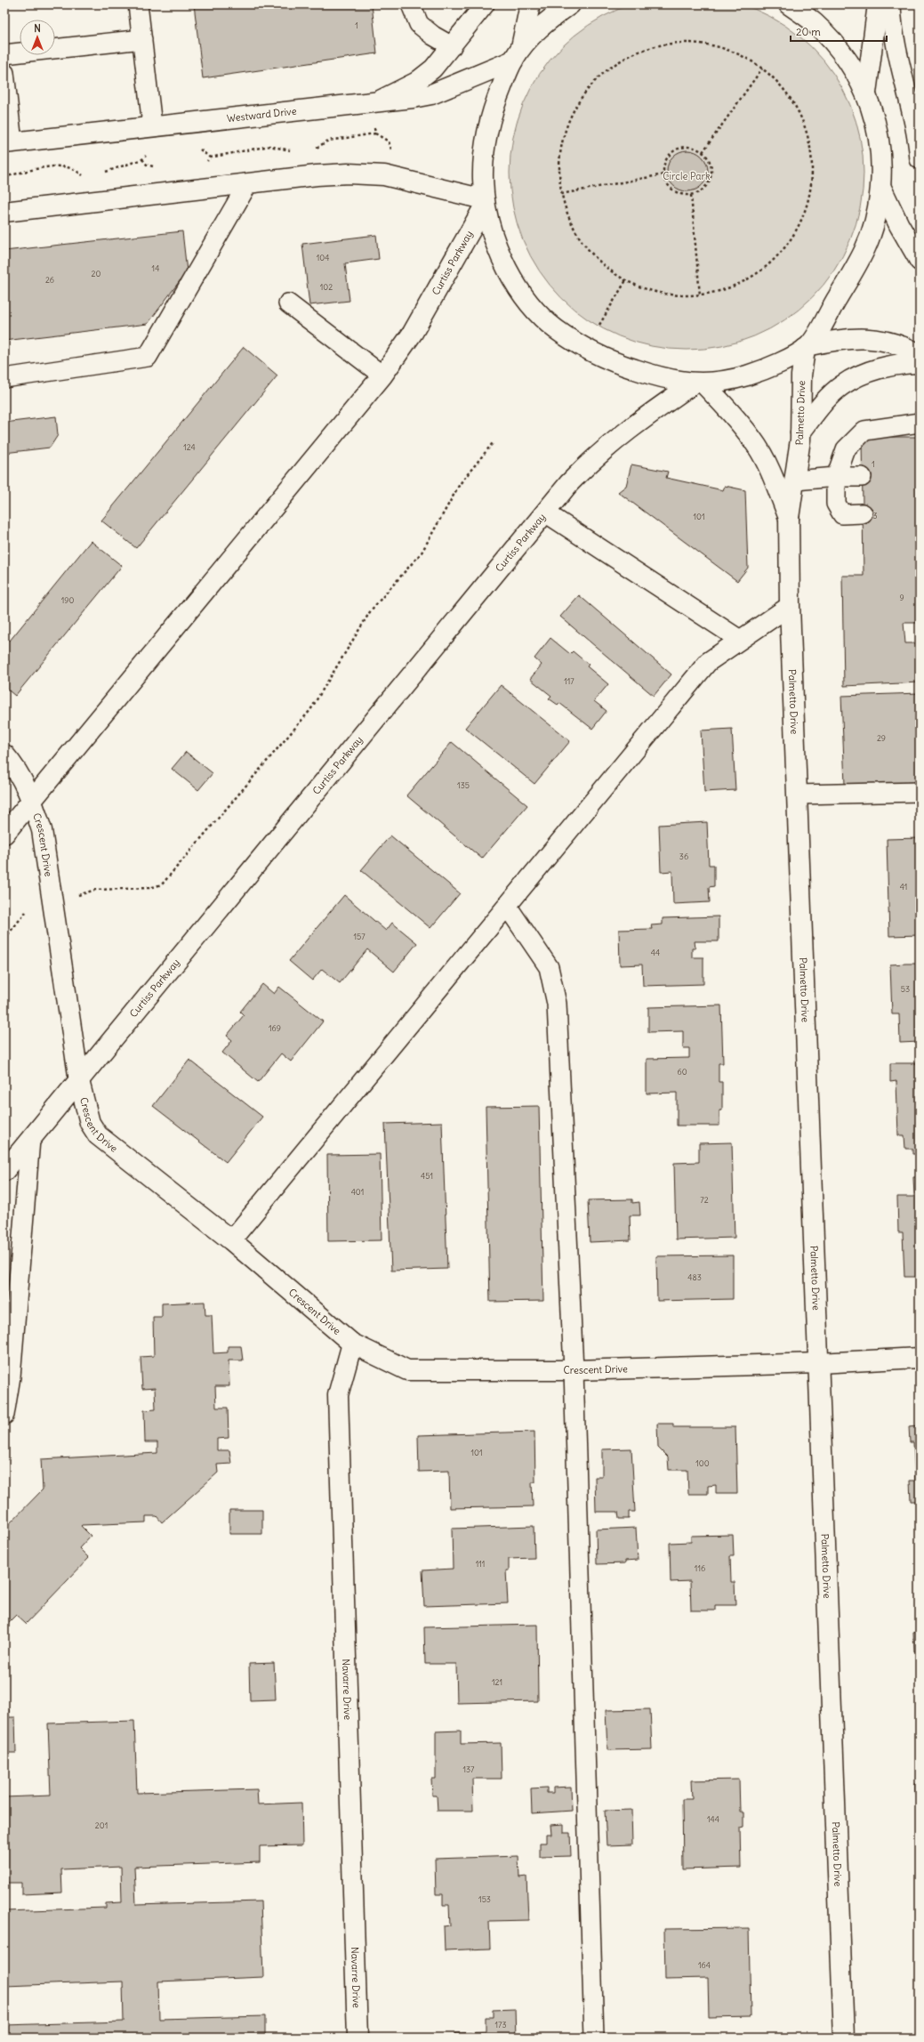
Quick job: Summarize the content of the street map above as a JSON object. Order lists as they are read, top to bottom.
{
  "streets": {
    "street": [
      "Westward Drive",
      "Curtiss Parkway",
      "Palmetto Drive",
      "Crescent Drive",
      "Navarre Drive"
    ]
  },
  "crossings": [
    ["Curtiss Parkway", "Palmetto Drive"],
    ["Curtiss Parkway", "Crescent Drive"],
    ["Palmetto Drive", "Crescent Drive"],
    ["Crescent Drive", "Navarre Drive"]
  ],
  "parks": ["Circle Park"],
  "house_numbers": [
    "1",
    "104",
    "14",
    "20",
    "26",
    "102",
    "124",
    "1",
    "3",
    "101",
    "9",
    "190",
    "117",
    "29",
    "135",
    "36",
    "41",
    "157",
    "44",
    "53",
    "169",
    "60",
    "451",
    "401",
    "72",
    "483",
    "101",
    "100",
    "111",
    "116",
    "121",
    "137",
    "144",
    "201",
    "153",
    "164",
    "173"
  ],
  "scale_bar": "20 m",
  "north": "top"
}
